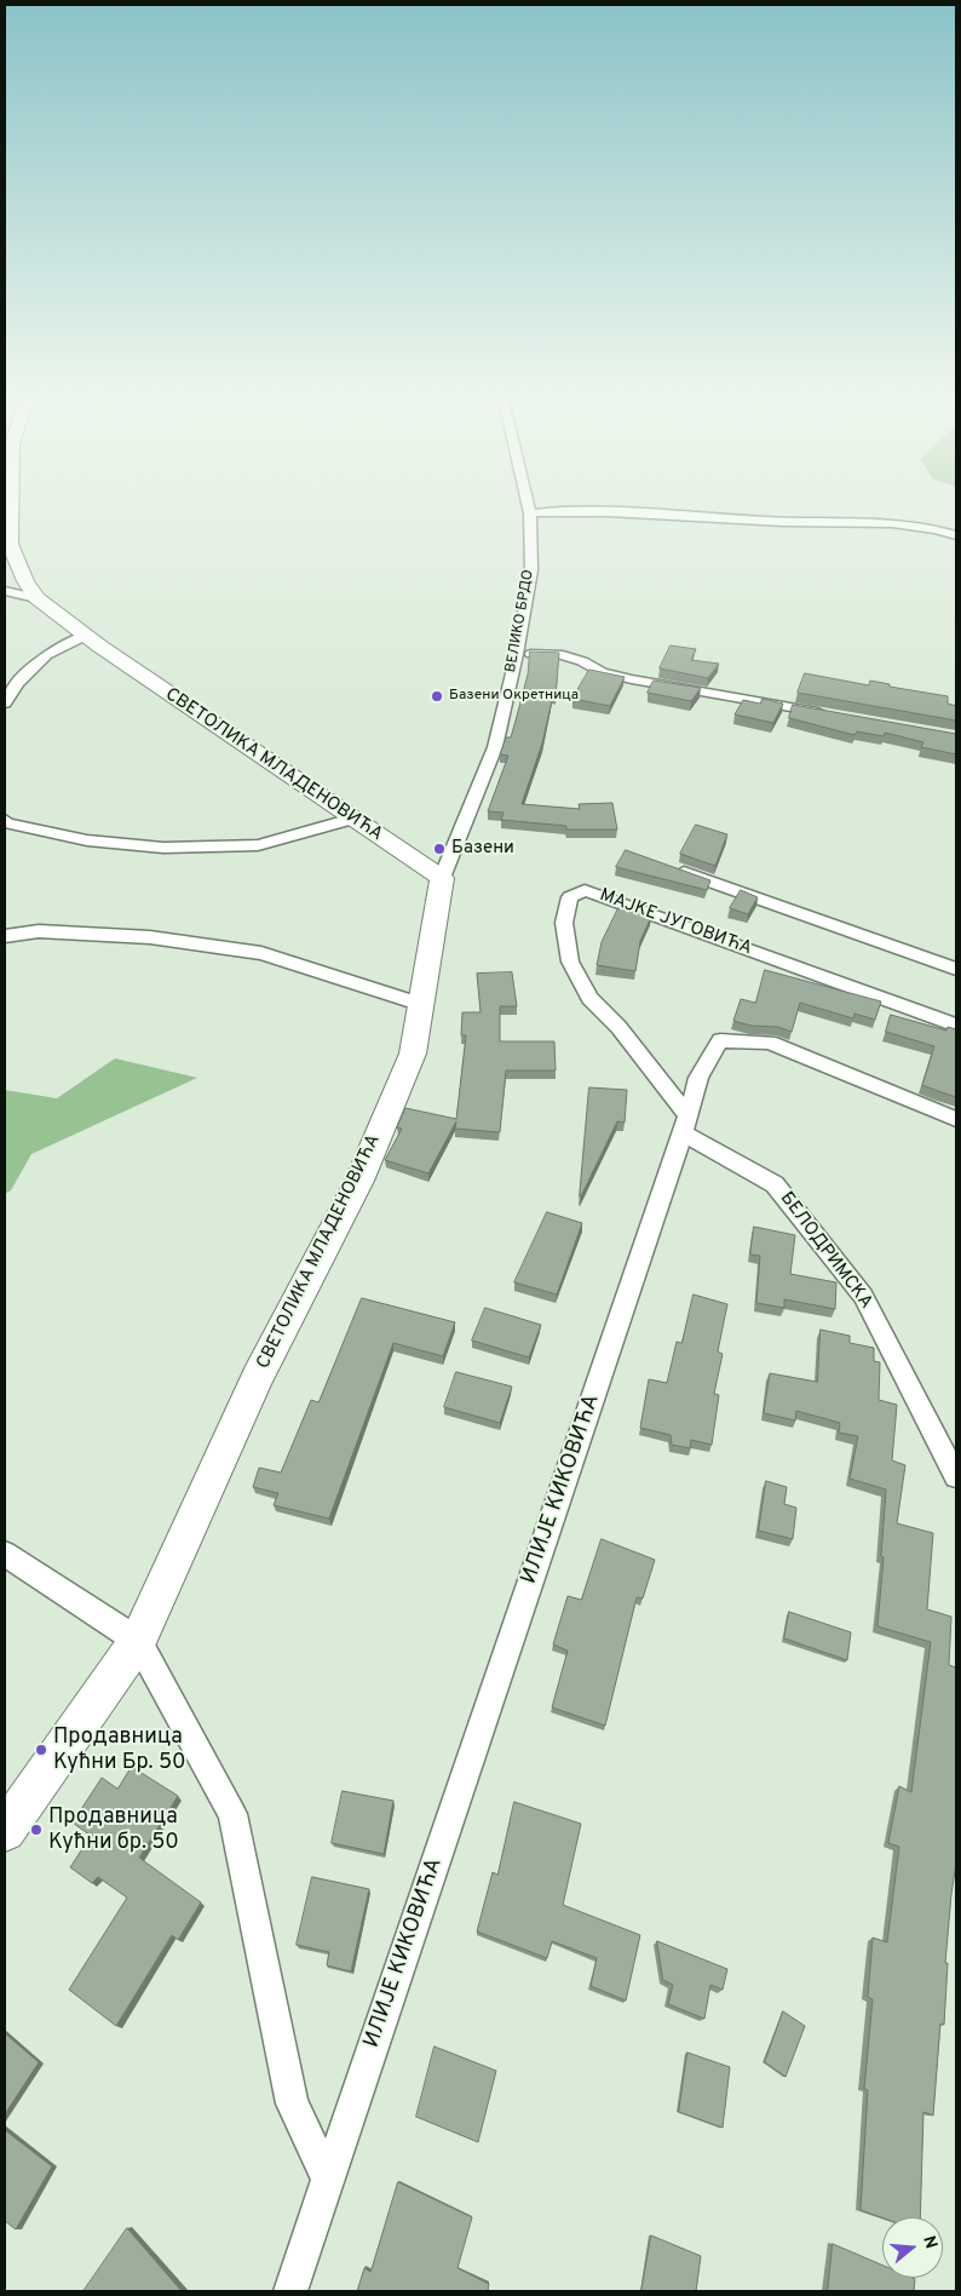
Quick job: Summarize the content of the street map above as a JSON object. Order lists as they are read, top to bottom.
{
  "streets": {
    "street": [
      "ВЕЛИКО БРДО",
      "СВЕТОЛИКА МЛАДЕНОВИЋА",
      "МАЈКЕ ЈУГОВИЋА",
      "БЕЛОДРИМСКА",
      "ИЛИЈЕ КИКОВИЋА"
    ]
  },
  "crossings": [
    ["ВЕЛИКО БРДО", "СВЕТОЛИКА МЛАДЕНОВИЋА"],
    ["МАЈКЕ ЈУГОВИЋА", "БЕЛОДРИМСКА"],
    ["МАЈКЕ ЈУГОВИЋА", "ИЛИЈЕ КИКОВИЋА"],
    ["БЕЛОДРИМСКА", "ИЛИЈЕ КИКОВИЋА"]
  ],
  "places": [
    "Базени Окретница",
    "Базени",
    "Продавница Кућни Бр. 50",
    "Продавница Кућни бр. 50"
  ],
  "north": "right"
}
